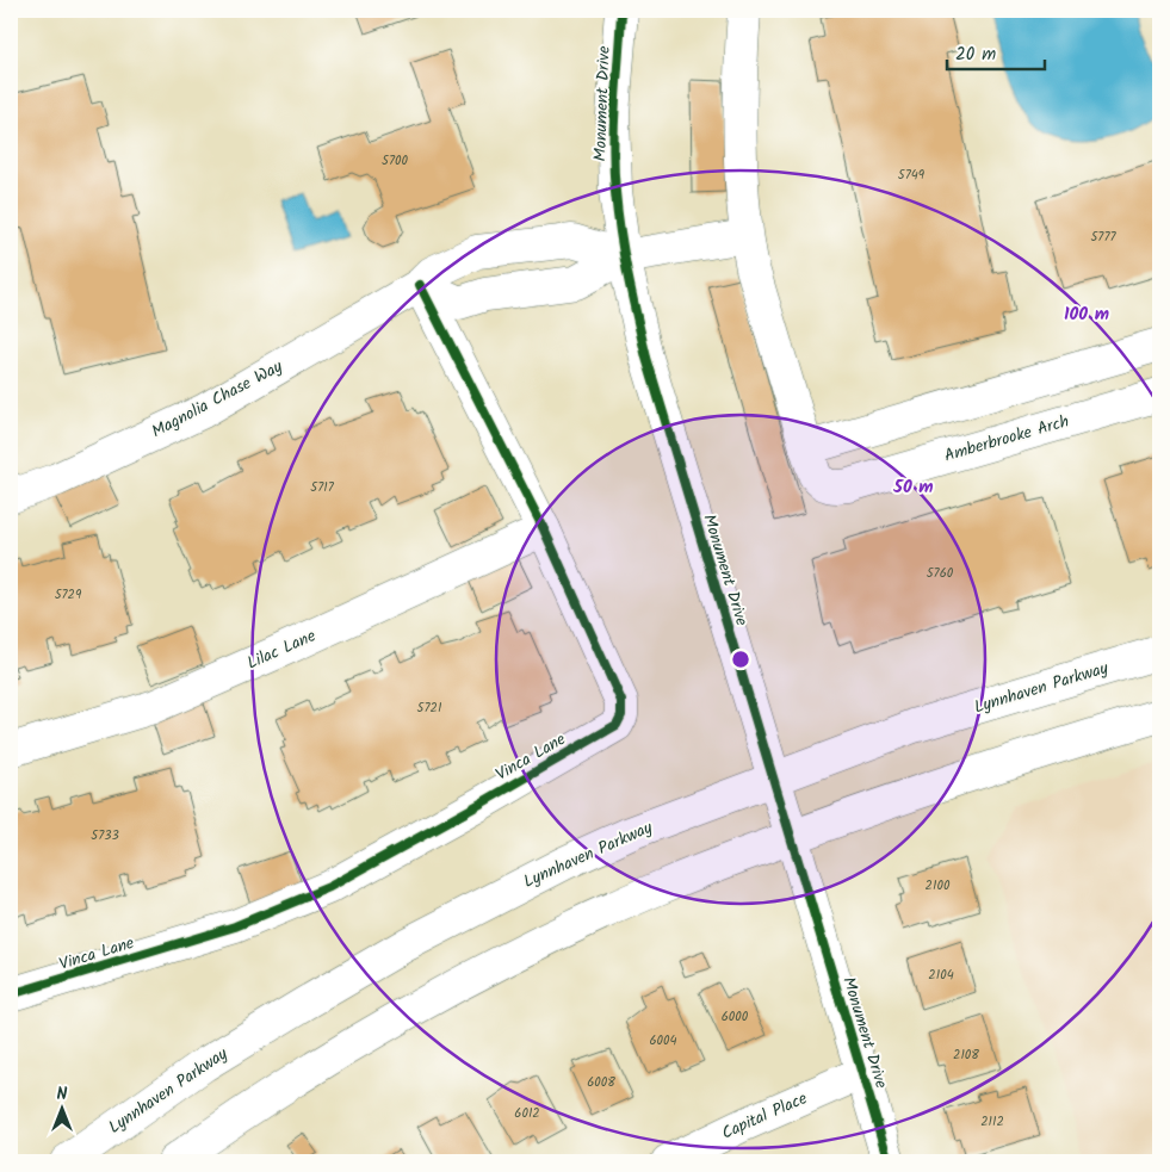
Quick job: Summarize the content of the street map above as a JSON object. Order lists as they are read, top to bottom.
{
  "streets": {
    "street": [
      "Monument Drive",
      "Magnolia Chase Way",
      "Amberbrooke Arch",
      "Lilac Lane",
      "Lynnhaven Parkway",
      "Vinca Lane",
      "Capital Place"
    ]
  },
  "crossings": [
    ["Monument Drive", "Magnolia Chase Way"],
    ["Monument Drive", "Lynnhaven Parkway"],
    ["Monument Drive", "Capital Place"],
    ["Magnolia Chase Way", "Vinca Lane"],
    ["Lilac Lane", "Vinca Lane"]
  ],
  "house_numbers": [
    "5700",
    "5749",
    "5777",
    "5717",
    "5760",
    "5729",
    "5721",
    "5733",
    "2100",
    "2104",
    "6000",
    "6004",
    "2108",
    "6008",
    "6012",
    "2112"
  ],
  "scale_bar": "20 m",
  "north": "top",
  "rings": ["100 m", "50 m"]
}
